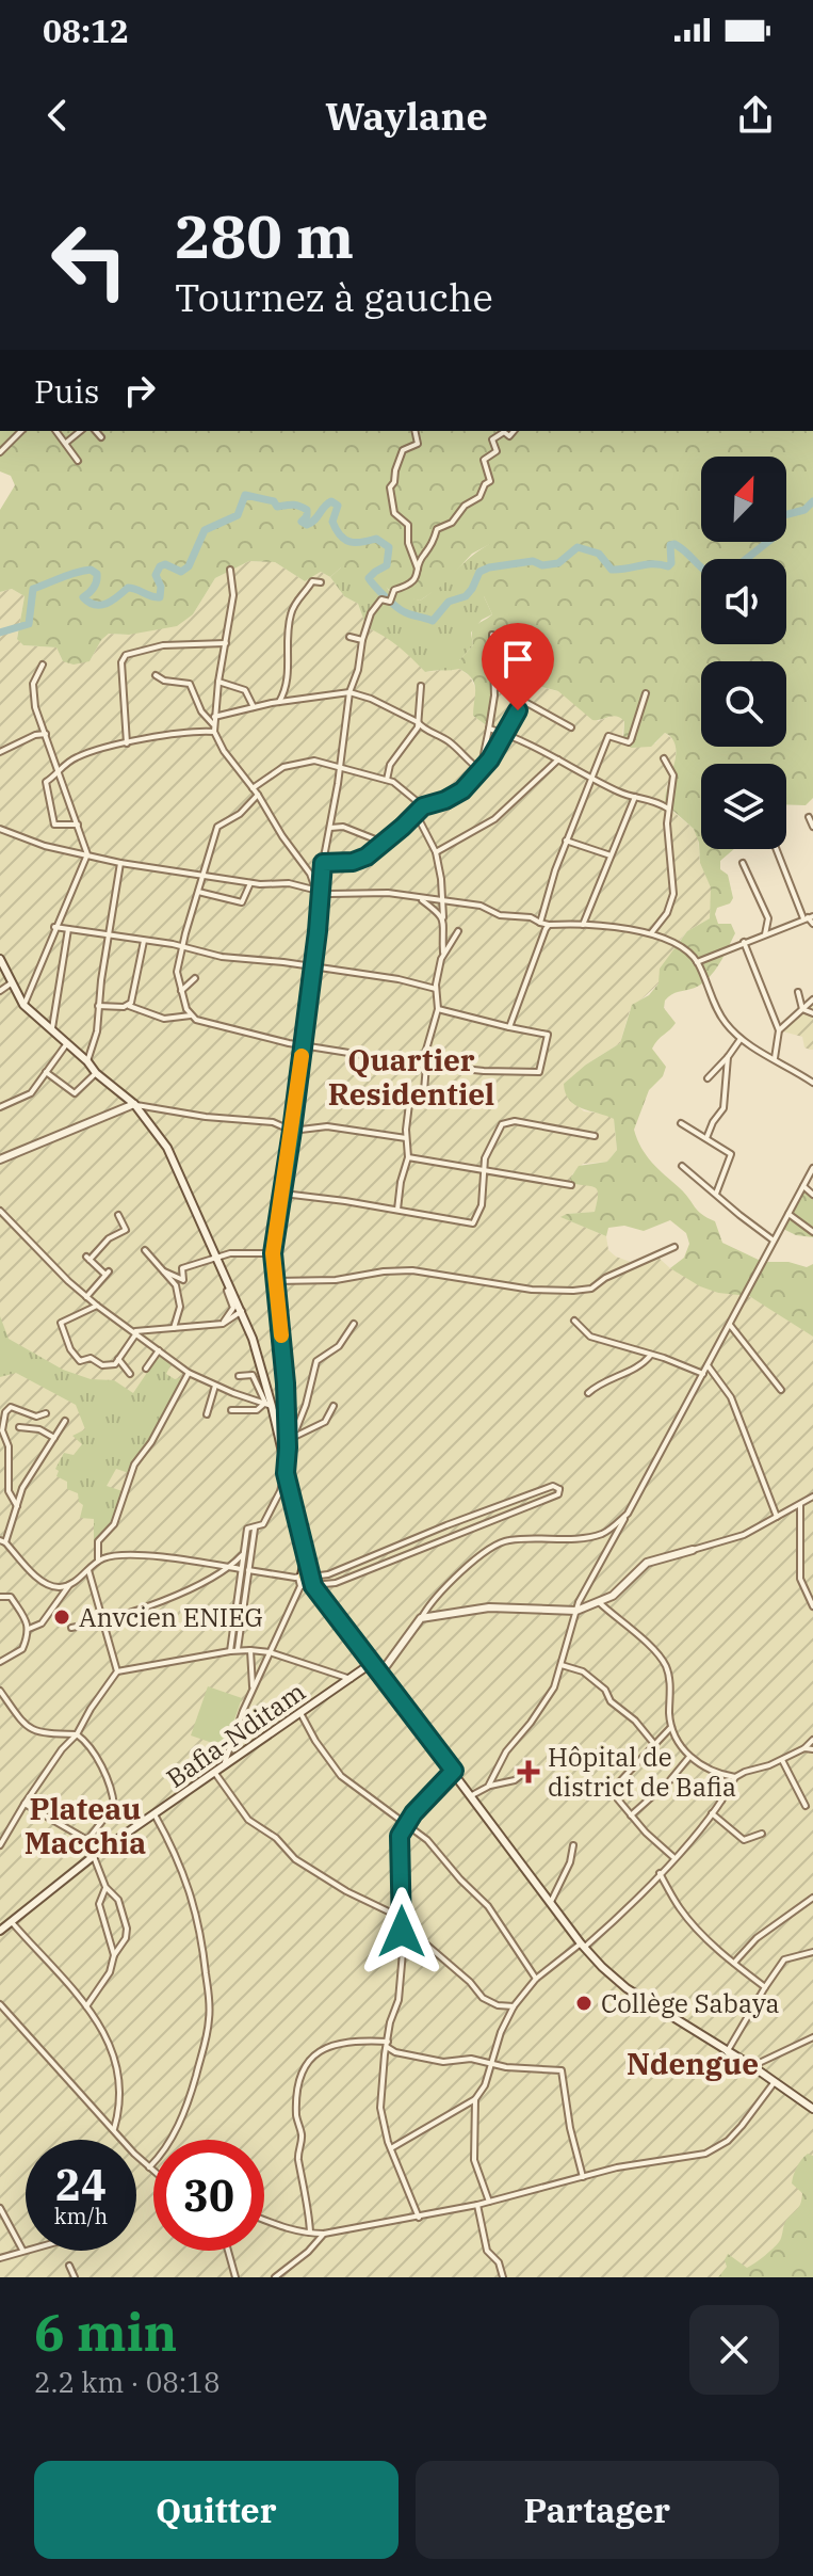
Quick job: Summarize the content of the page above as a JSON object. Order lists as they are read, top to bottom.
{
  "streets": {
    "main road": ["Bafia-Nditam"]
  },
  "districts": ["Quartier Residentiel", "Plateau Macchia", "Ndengue"],
  "places": {
    "other": ["Anvcien ENIEG", "Collège Sabaya"],
    "health": ["Hôpital de district de Bafia"]
  },
  "north": "top right",
  "page": {
    "status": "08:12",
    "header": "Waylane",
    "turn": ["280 m", "Tournez à gauche"],
    "then": "Puis",
    "speed": "24 km/h",
    "limit": "30",
    "heading": ["6 min", "2.2 km · 08:18"],
    "buttons": ["Quitter", "Partager"]
  }
}
